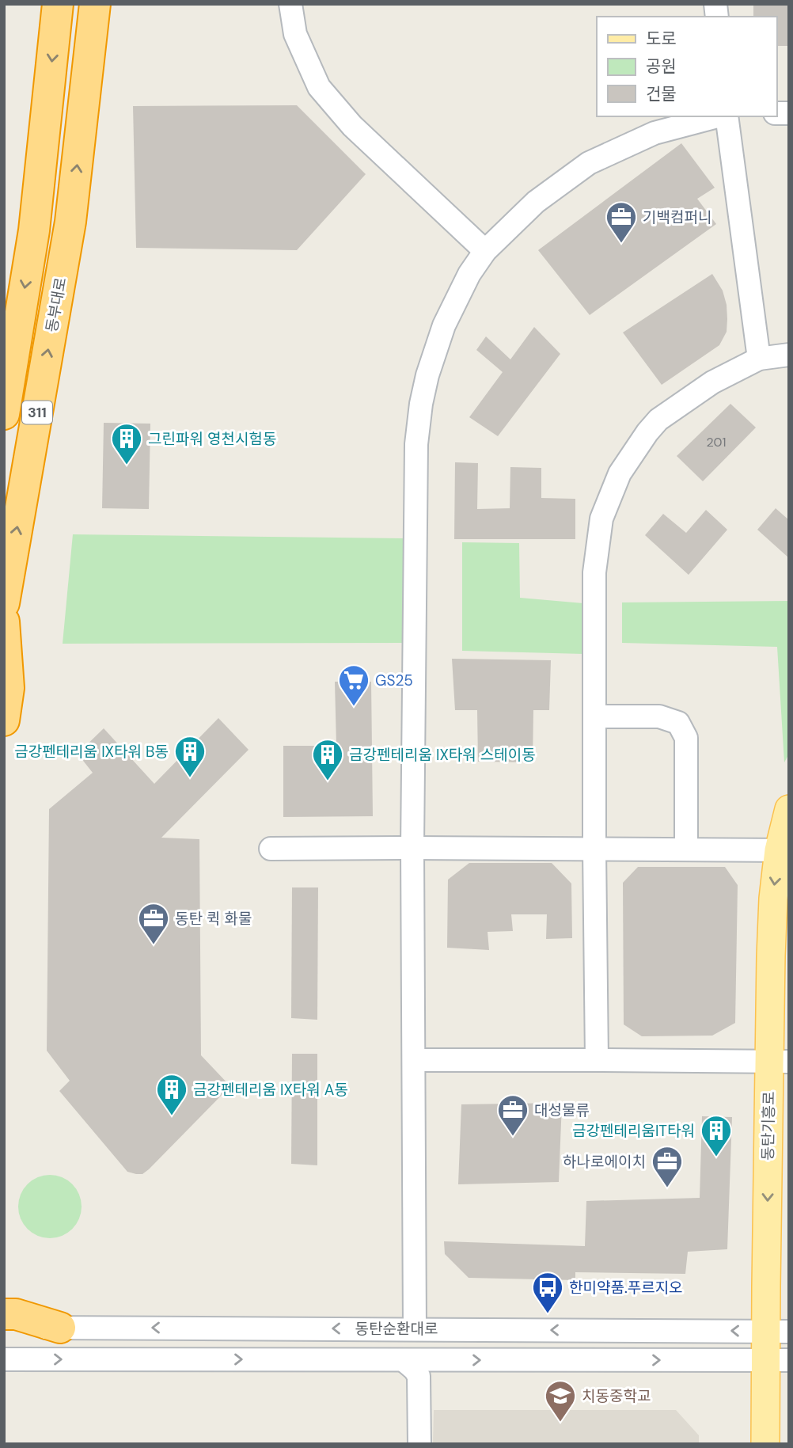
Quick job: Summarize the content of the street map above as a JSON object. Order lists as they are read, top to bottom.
{
  "streets": {
    "highway": ["동부대로", "311"],
    "main road": ["동탄기흥로"],
    "street": ["동탄순환대로"]
  },
  "crossings": [
    ["동탄기흥로", "동탄순환대로"]
  ],
  "one_way": ["동탄기흥로"],
  "places": {
    "office": [
      "기백컴퍼니",
      "동탄 퀵 화물",
      "대성물류",
      "하나로에이치"
    ],
    "building": [
      "그린파워 영천시험동",
      "금강펜테리움 IX타워 B동",
      "금강펜테리움 IX타워 스테이동",
      "금강펜테리움 IX타워 A동",
      "금강펜테리움IT타워"
    ],
    "supermarket": ["GS25"],
    "bus stop": ["한미약품.푸르지오"],
    "school or university": ["치동중학교"]
  },
  "house_numbers": ["201"],
  "legend": ["도로", "공원", "건물"]
}
